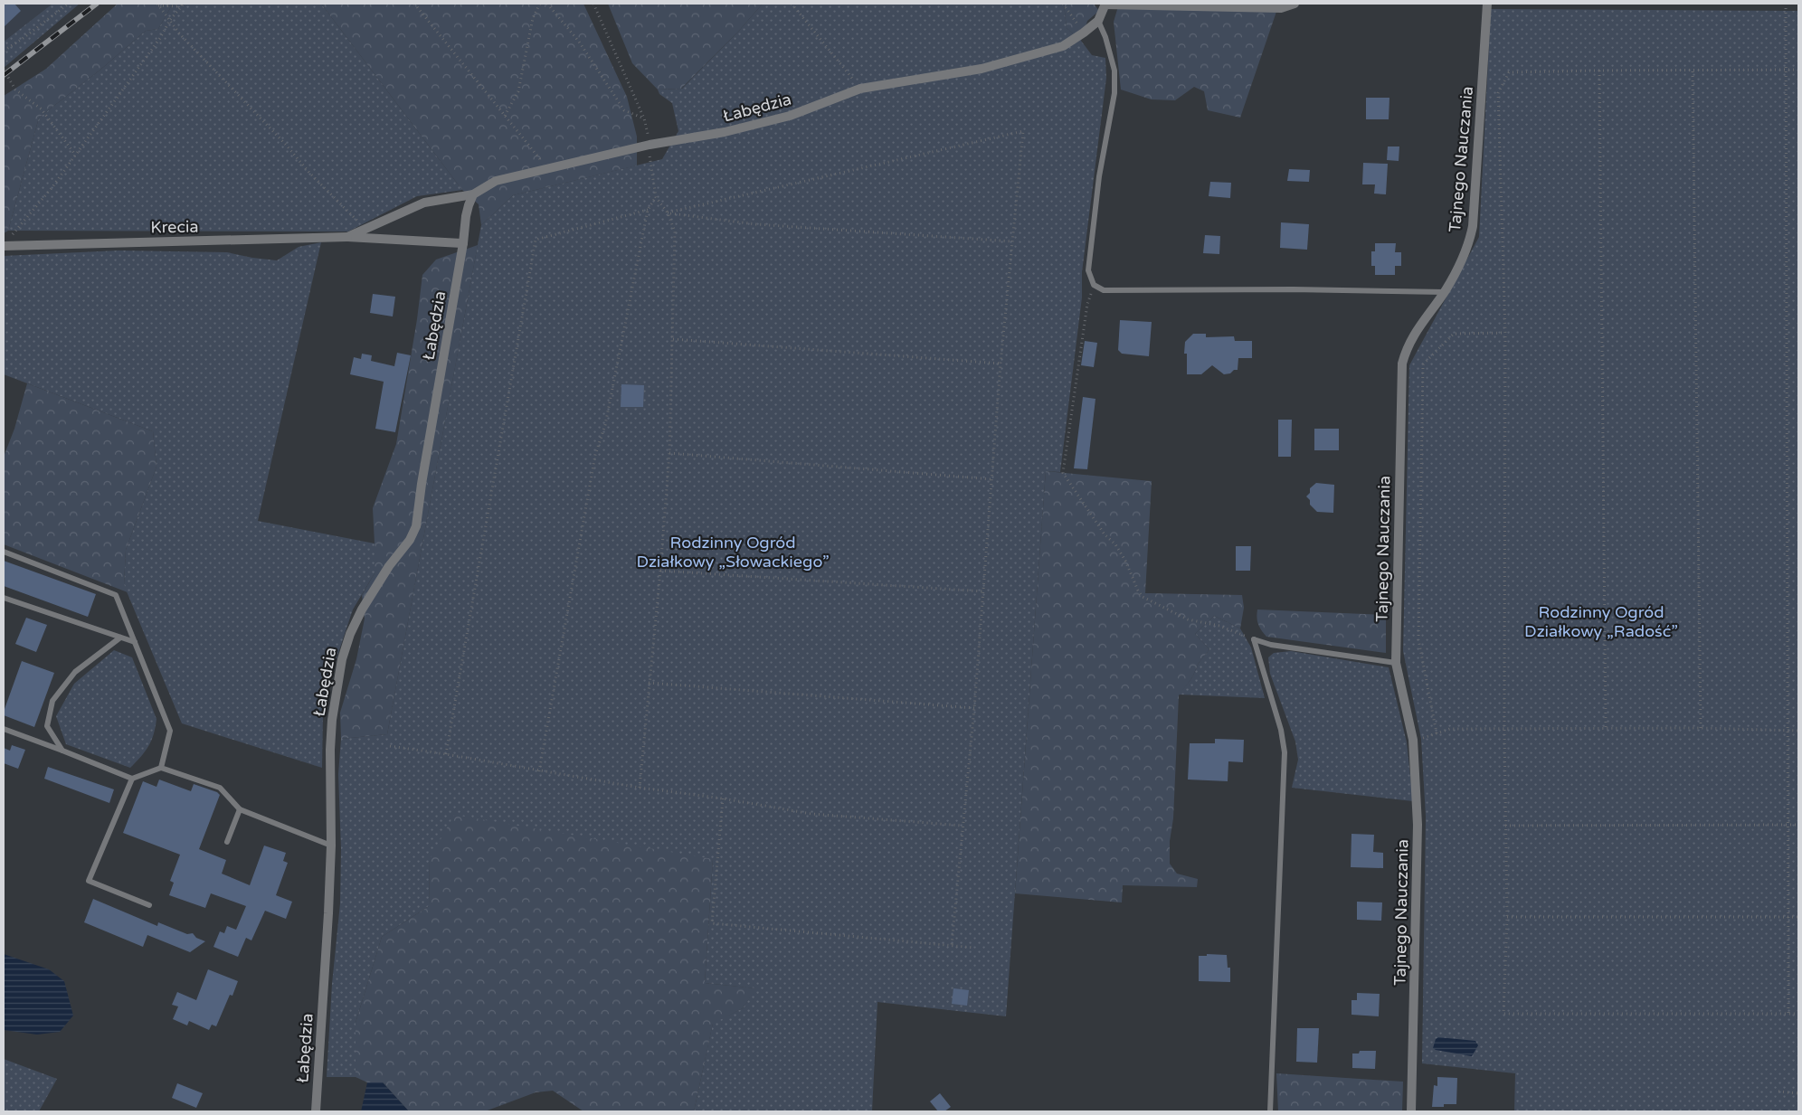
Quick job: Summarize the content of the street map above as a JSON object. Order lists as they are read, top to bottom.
{
  "streets": {
    "street": ["Łabędzia", "Tajnego Nauczania", "Krecia"]
  },
  "crossings": [
    ["Łabędzia", "Krecia"]
  ],
  "parks": ["Rodzinny Ogród Działkowy „Słowackiego”", "Rodzinny Ogród Działkowy „Radość”"]
}
